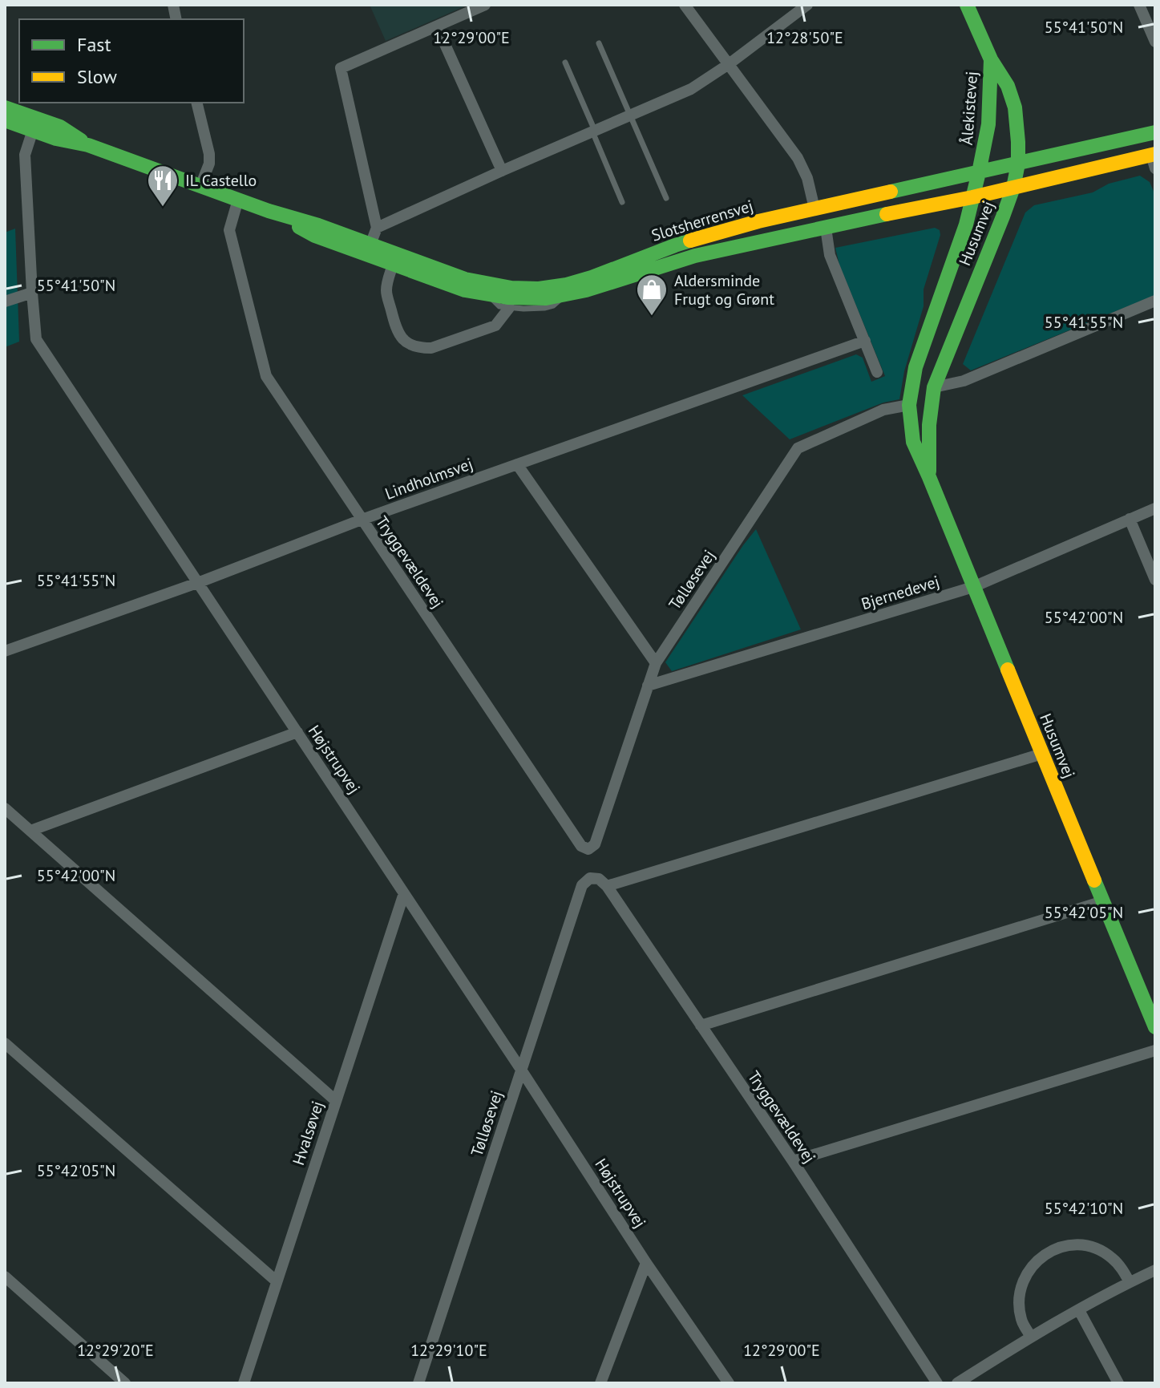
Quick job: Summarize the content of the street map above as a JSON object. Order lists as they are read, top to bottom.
{
  "streets": {
    "street": [
      "Ålekistevej",
      "Slotsherrensvej",
      "Husumvej",
      "Lindholmsvej",
      "Tryggevældevej",
      "Tølløsevej",
      "Bjernedevej",
      "Højstrupvej",
      "Hvalsøvej"
    ]
  },
  "crossings": [
    ["Ålekistevej", "Slotsherrensvej"],
    ["Ålekistevej", "Husumvej"],
    ["Slotsherrensvej", "Husumvej"],
    ["Slotsherrensvej", "Tryggevældevej"],
    ["Slotsherrensvej", "Højstrupvej"],
    ["Husumvej", "Tølløsevej"],
    ["Husumvej", "Bjernedevej"],
    ["Lindholmsvej", "Tryggevældevej"],
    ["Lindholmsvej", "Højstrupvej"],
    ["Tryggevældevej", "Tølløsevej"],
    ["Tølløsevej", "Bjernedevej"],
    ["Tølløsevej", "Højstrupvej"],
    ["Højstrupvej", "Hvalsøvej"]
  ],
  "places": {
    "restaurant": ["IL Castello"],
    "shop": ["Aldersminde Frugt og Grønt"]
  },
  "legend": ["Fast", "Slow"],
  "coordinates": [
    "55°41'50\"N",
    "12°29'00\"E",
    "12°28'50\"E",
    "55°41'55\"N",
    "55°42'00\"N",
    "55°42'05\"N",
    "55°42'10\"N",
    "12°29'20\"E",
    "12°29'10\"E"
  ]
}
